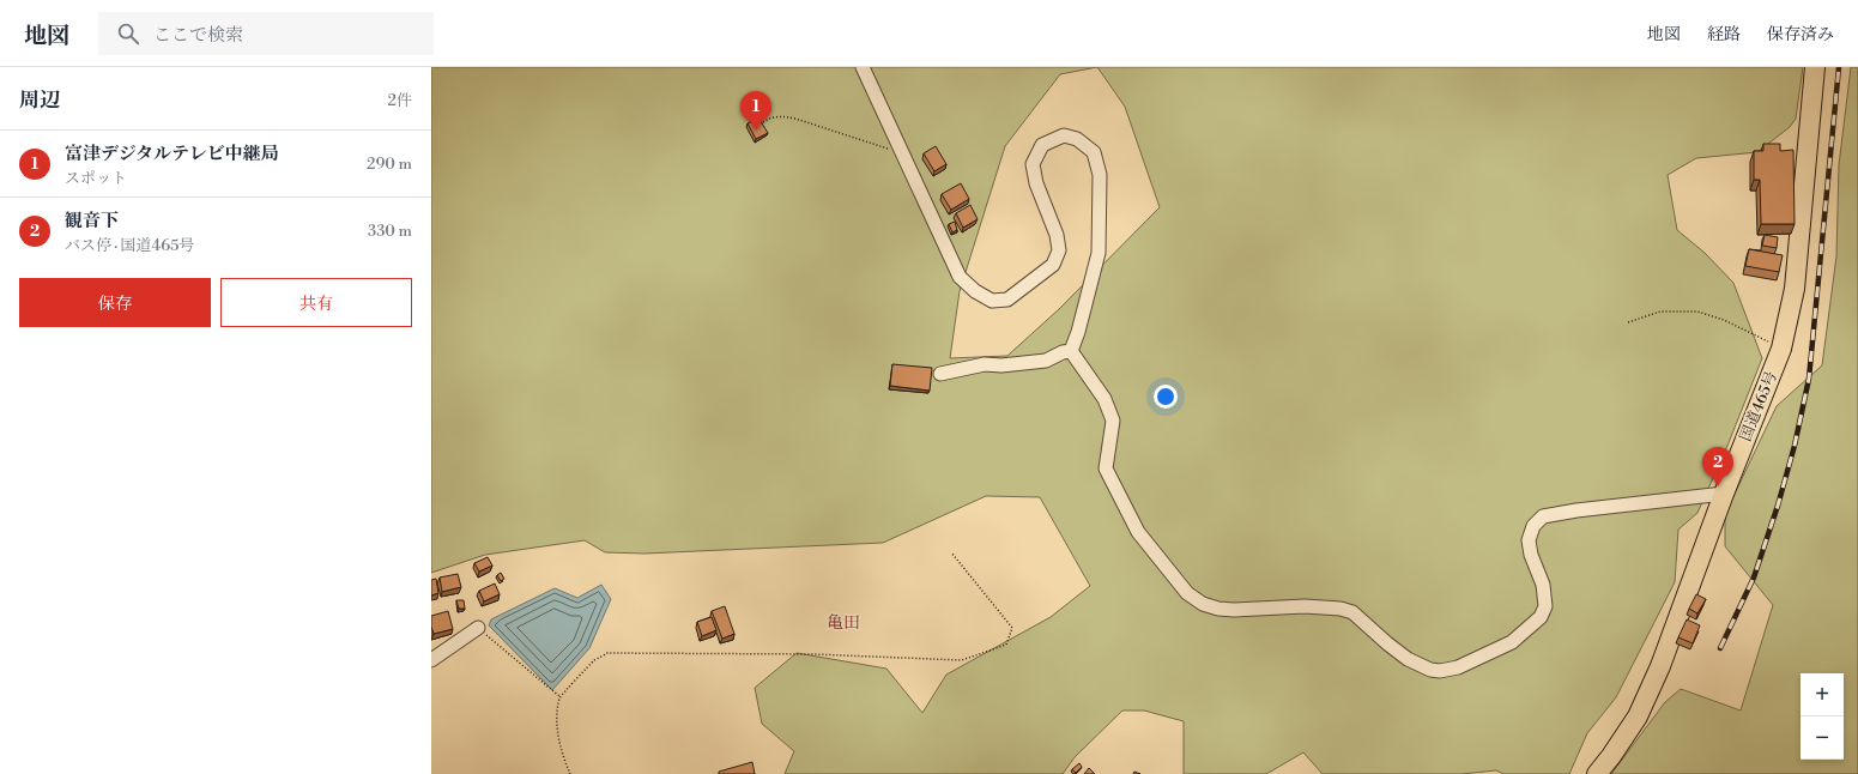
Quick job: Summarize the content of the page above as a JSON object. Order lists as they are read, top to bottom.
{
  "streets": {
    "highway": ["国道465号"]
  },
  "districts": ["亀田"],
  "page": {
    "header": "地図",
    "search": "ここで検索",
    "nav": ["地図", "経路", "保存済み"],
    "heading": ["周辺", "2件"],
    "pins": ["1", "2"],
    "list": [
      {
        "mark": "1",
        "name": "富津デジタルテレビ中継局",
        "note": "スポット",
        "value": "290 m"
      },
      {
        "mark": "2",
        "name": "観音下",
        "note": "バス停 · 国道465号",
        "value": "330 m"
      }
    ],
    "buttons": ["保存", "共有"],
    "map_buttons": ["+", "−"]
  }
}
